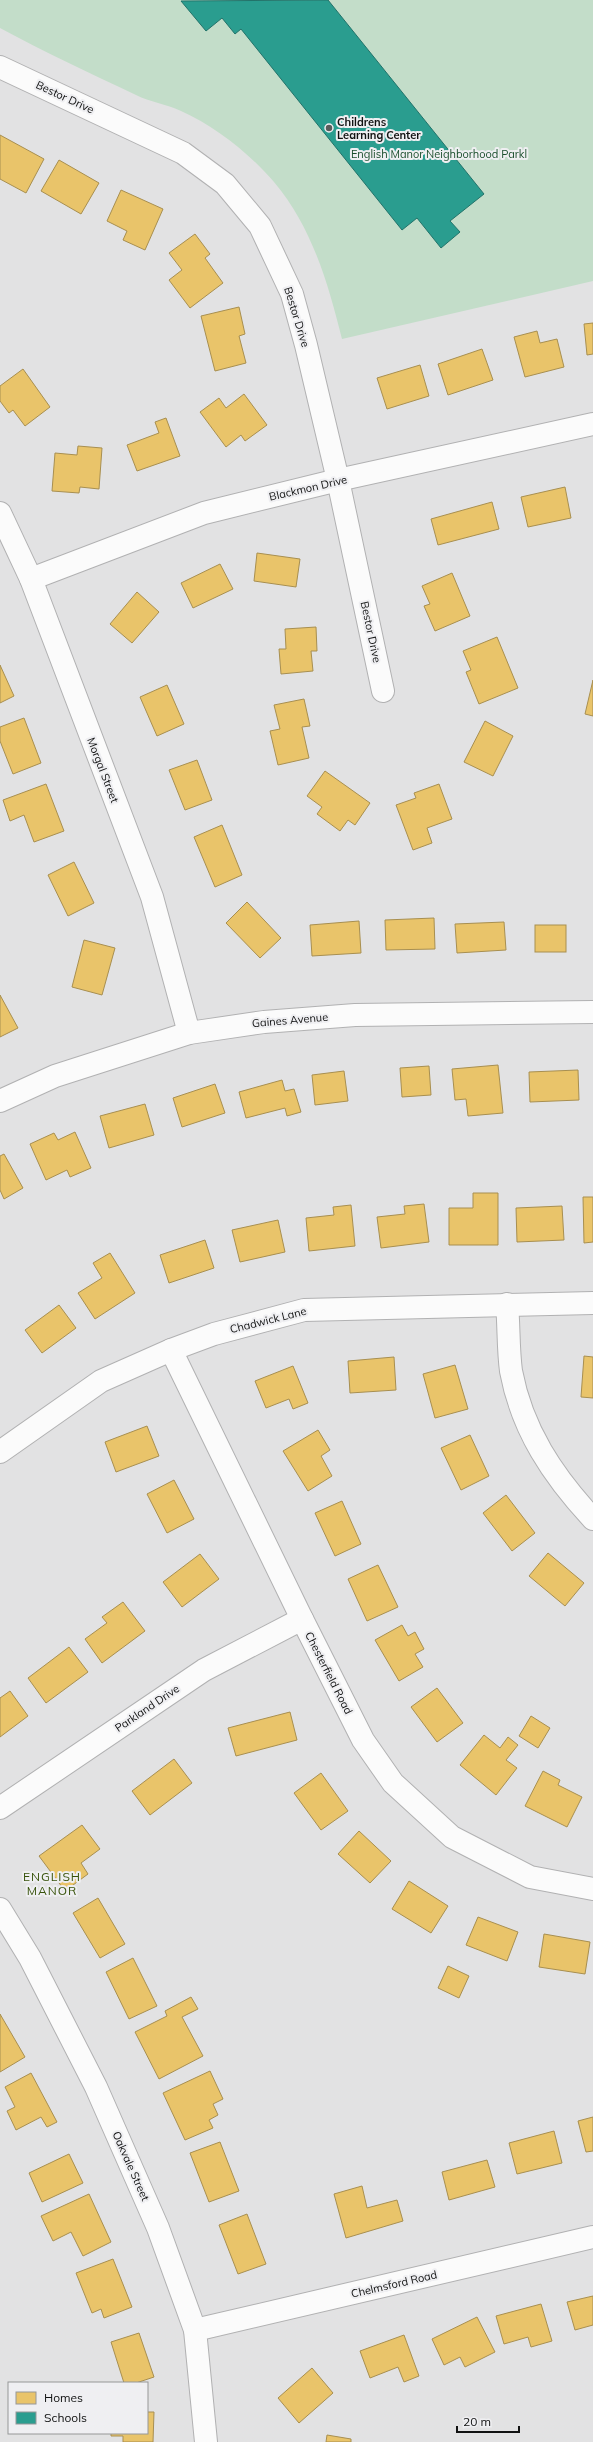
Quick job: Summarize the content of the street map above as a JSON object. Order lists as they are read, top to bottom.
{
  "streets": {
    "street": [
      "Bestor Drive",
      "Blackmon Drive",
      "Morgal Street",
      "Gaines Avenue",
      "Chadwick Lane",
      "Chesterfield Road",
      "Parkland Drive",
      "Oakvale Street",
      "Chelmsford Road"
    ]
  },
  "crossings": [
    ["Bestor Drive", "Blackmon Drive"],
    ["Blackmon Drive", "Morgal Street"],
    ["Morgal Street", "Gaines Avenue"],
    ["Chadwick Lane", "Chesterfield Road"],
    ["Chesterfield Road", "Parkland Drive"],
    ["Oakvale Street", "Chelmsford Road"]
  ],
  "districts": ["ENGLISH MANOR"],
  "parks": ["English Manor Neighborhood Parkl"],
  "places": ["Childrens Learning Center"],
  "legend": ["Homes", "Schools"],
  "scale_bar": "20 m"
}
